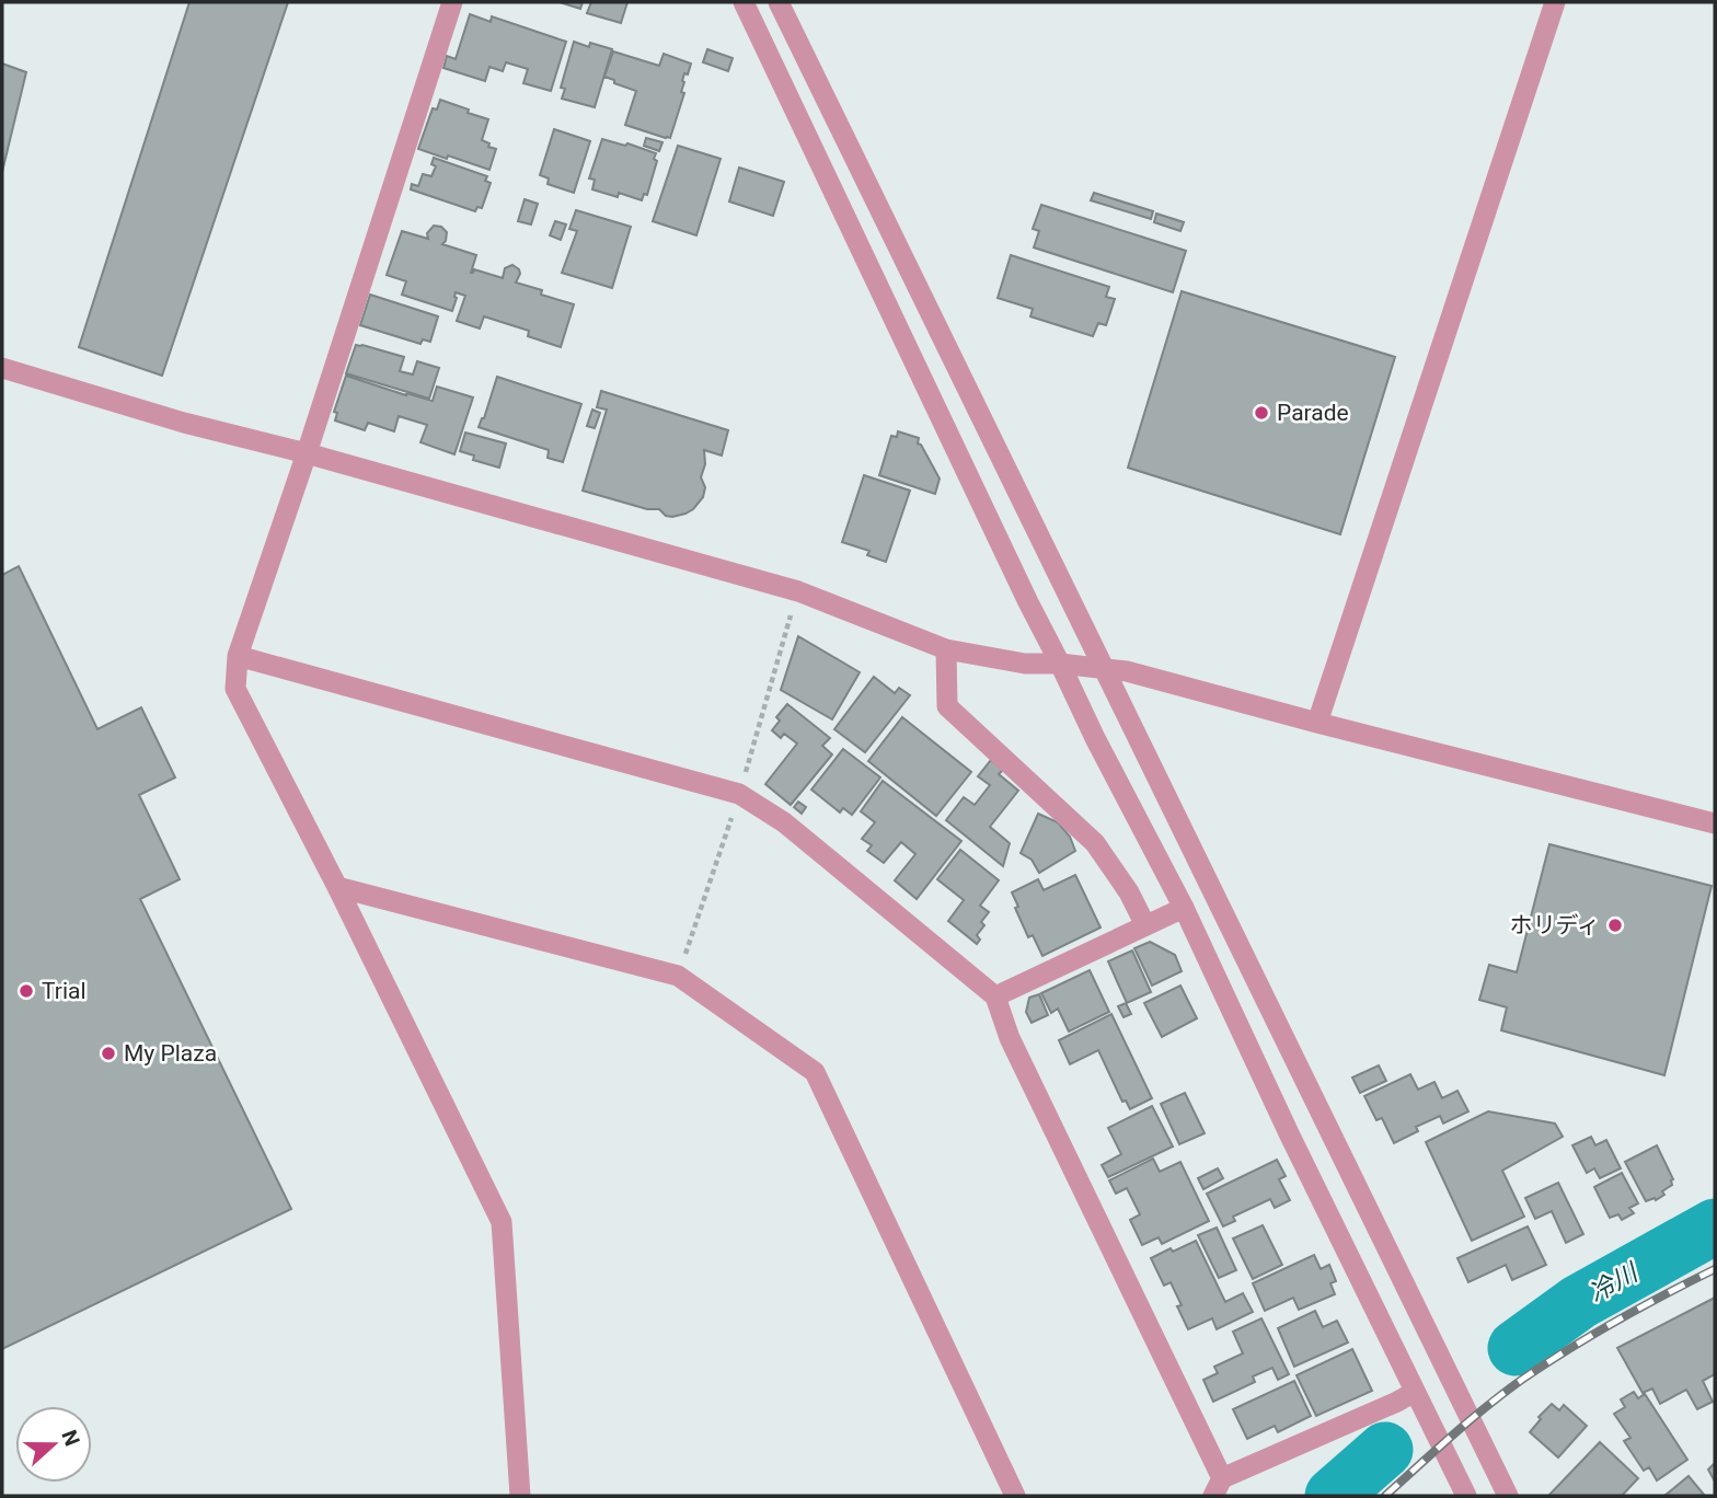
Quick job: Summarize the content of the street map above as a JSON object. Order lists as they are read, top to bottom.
{
  "water": ["冷川"],
  "places": [
    "Parade",
    "ホリディ",
    "Trial",
    "My Plaza"
  ],
  "north": "right"
}
